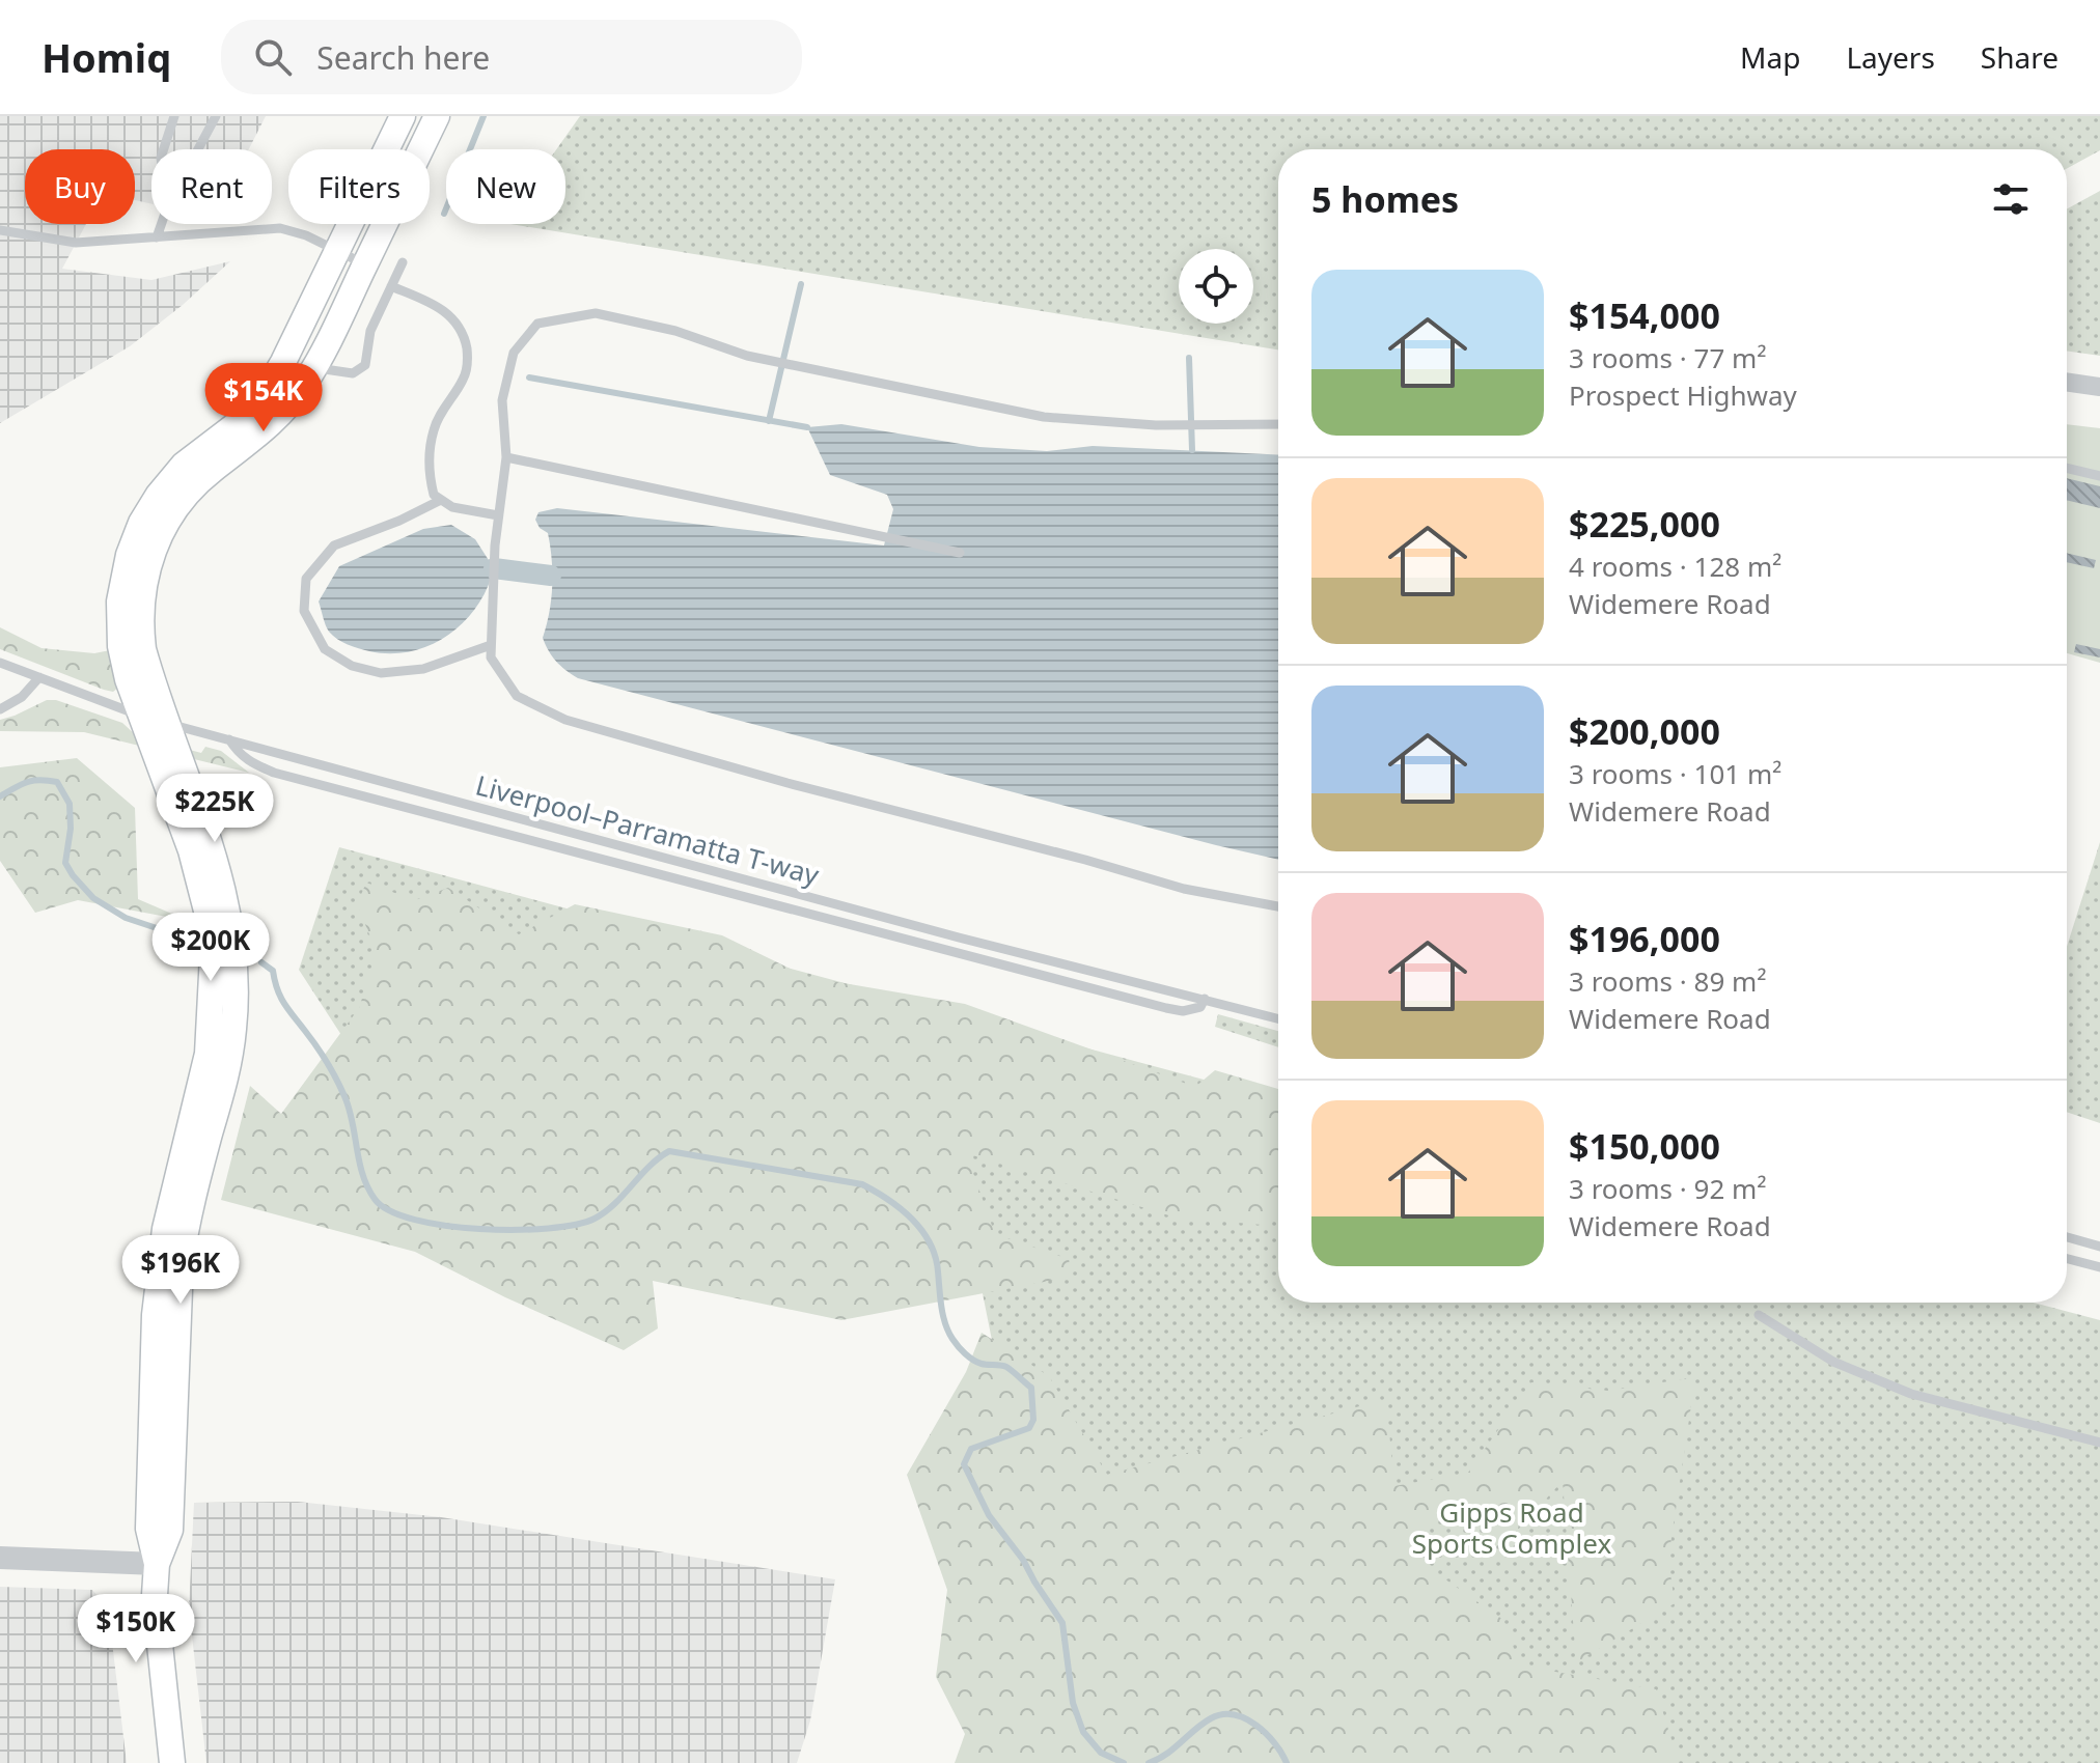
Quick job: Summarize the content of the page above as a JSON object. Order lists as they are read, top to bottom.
{
  "streets": {
    "lane": ["Liverpool–Parramatta T-way"]
  },
  "parks": ["Gipps Road Sports Complex"],
  "page": {
    "header": "Homiq",
    "search": "Search here",
    "nav": ["Map", "Layers", "Share"],
    "chip": [
      "Buy",
      "Rent",
      "Filters",
      "New"
    ],
    "heading": "5 homes",
    "list": [
      {
        "name": "$154,000",
        "note": "3 rooms · 77 m² · Prospect Highway"
      },
      {
        "name": "$225,000",
        "note": "4 rooms · 128 m² · Widemere Road"
      },
      {
        "name": "$200,000",
        "note": "3 rooms · 101 m² · Widemere Road"
      },
      {
        "name": "$196,000",
        "note": "3 rooms · 89 m² · Widemere Road"
      },
      {
        "name": "$150,000",
        "note": "3 rooms · 92 m² · Widemere Road"
      }
    ],
    "price": [
      "$154K",
      "$225K",
      "$200K",
      "$196K",
      "$150K"
    ]
  }
}
